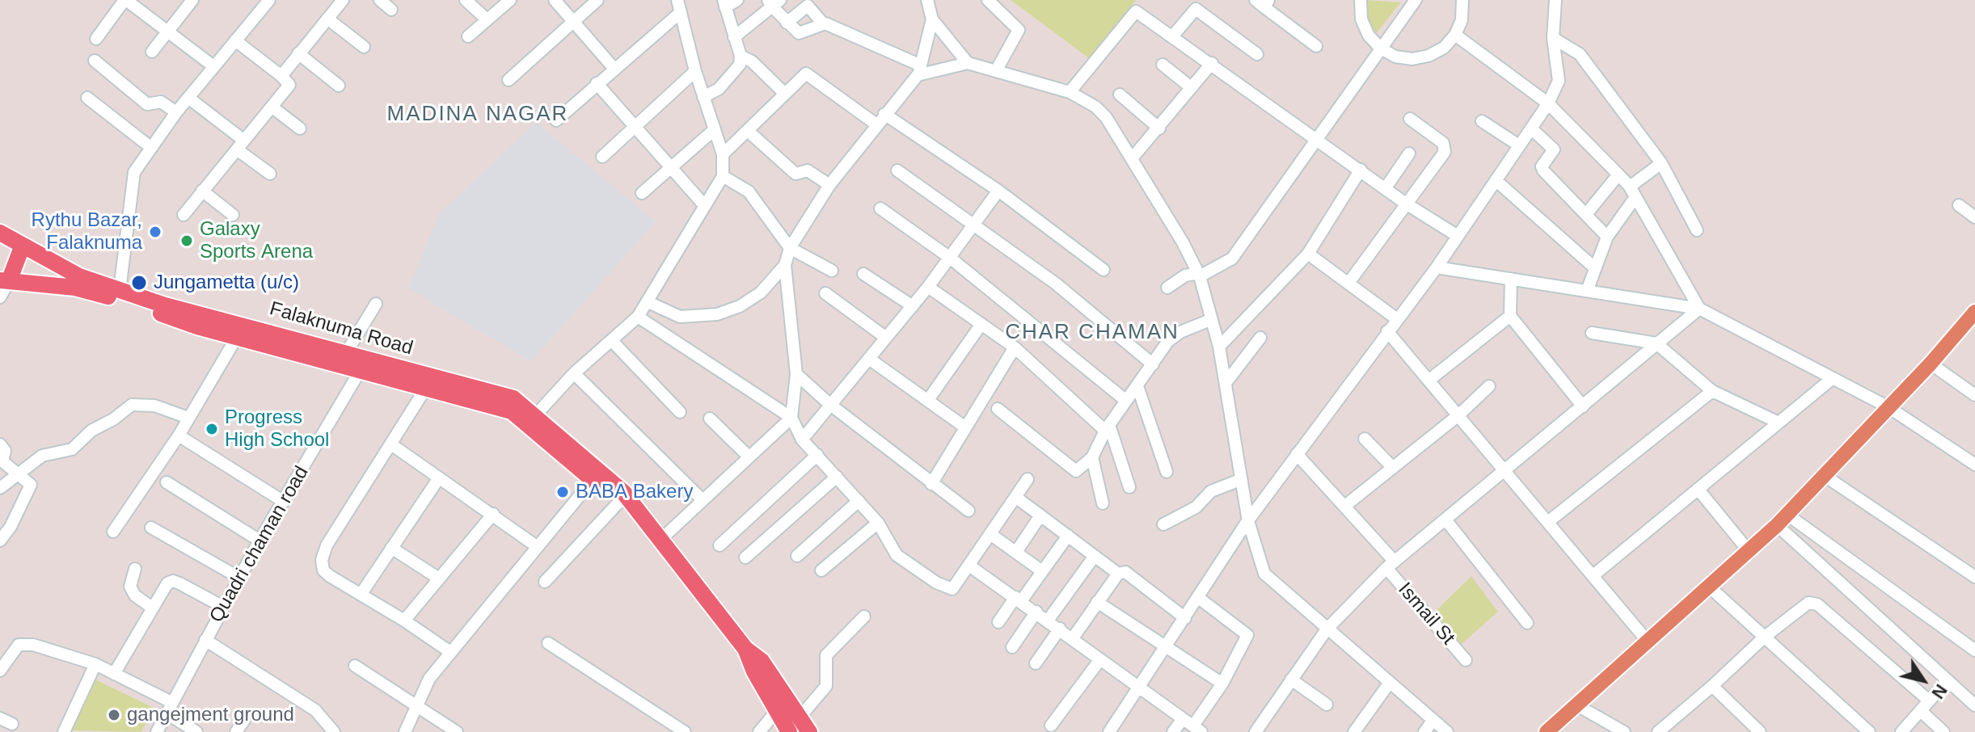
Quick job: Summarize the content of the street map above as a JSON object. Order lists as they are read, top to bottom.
{
  "streets": {
    "highway": ["Falaknuma Road"],
    "street": ["Quadri chaman road", "Ismail St"]
  },
  "crossings": [
    ["Falaknuma Road", "Quadri chaman road"]
  ],
  "districts": ["MADINA NAGAR", "CHAR CHAMAN"],
  "places": [
    "Rythu Bazar, Falaknuma",
    "Galaxy Sports Arena",
    "Jungametta (u/c)",
    "Progress High School",
    "BABA Bakery",
    "gangejment ground"
  ],
  "north": "bottom right"
}
